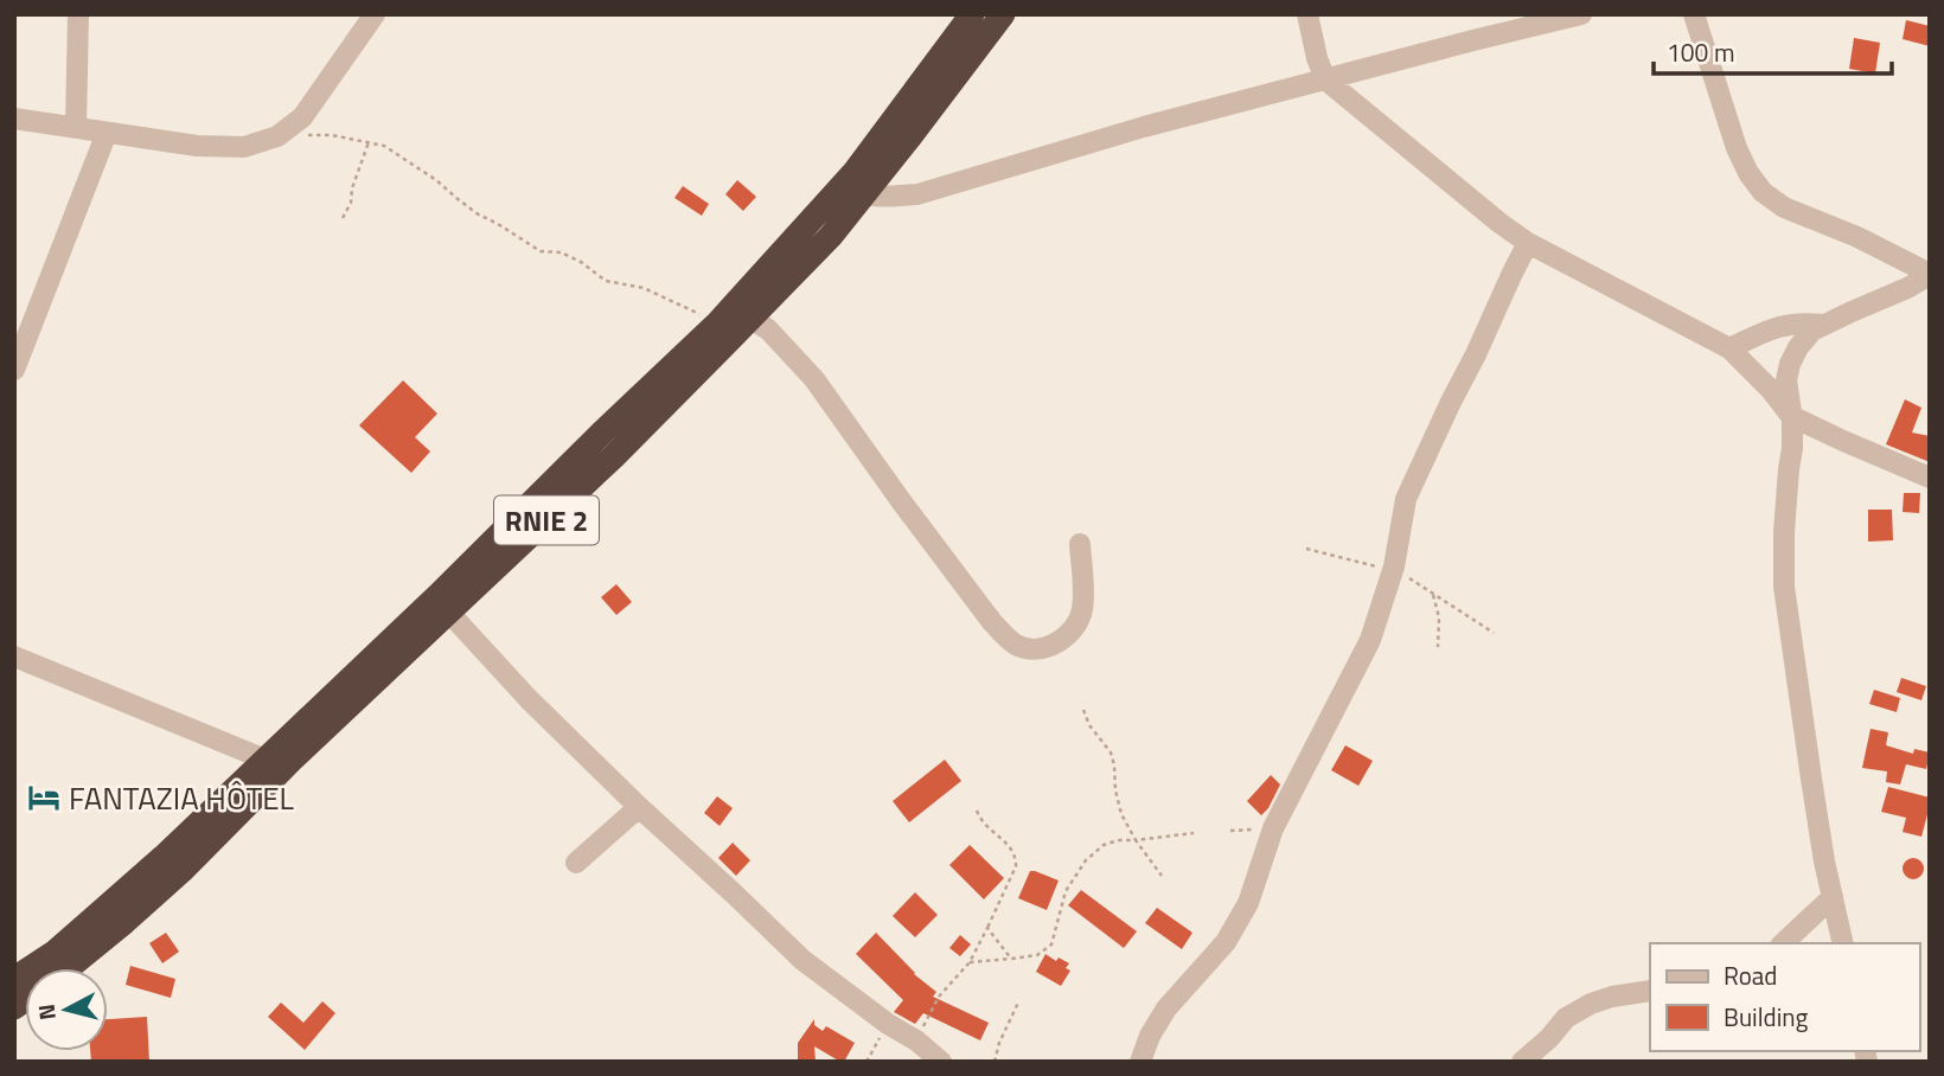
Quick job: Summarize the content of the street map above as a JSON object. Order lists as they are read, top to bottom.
{
  "streets": {
    "highway": ["RNIE 2"]
  },
  "places": {
    "hotel": ["FANTAZIA HÔTEL"]
  },
  "legend": ["Road", "Building"],
  "scale_bar": "100 m",
  "north": "left"
}
